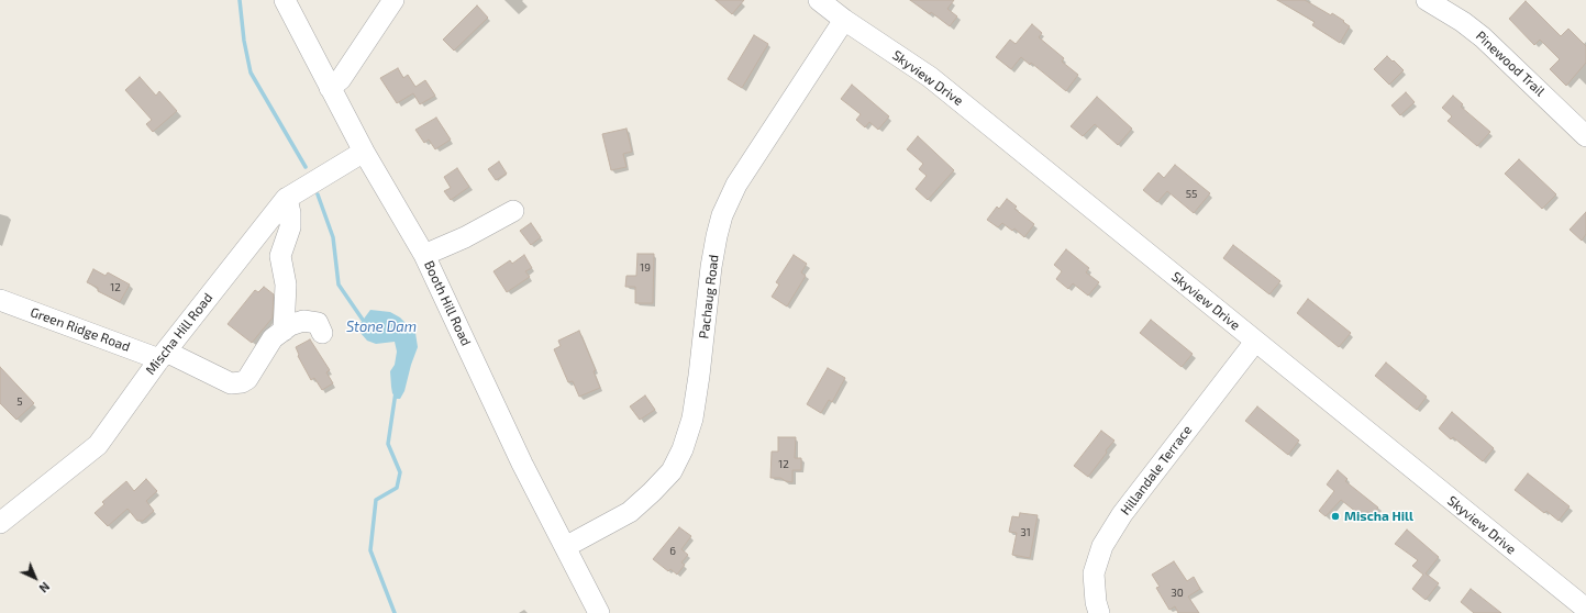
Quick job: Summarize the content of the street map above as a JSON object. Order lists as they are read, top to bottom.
{
  "streets": {
    "street": [
      "Pinewood Trail",
      "Skyview Drive",
      "Pachaug Road",
      "Booth Hill Road",
      "Green Ridge Road",
      "Mischa Hill Road",
      "Hillandale Terrace"
    ]
  },
  "crossings": [
    ["Skyview Drive", "Pachaug Road"],
    ["Skyview Drive", "Hillandale Terrace"],
    ["Pachaug Road", "Booth Hill Road"],
    ["Booth Hill Road", "Mischa Hill Road"],
    ["Green Ridge Road", "Mischa Hill Road"]
  ],
  "water": ["Stone Dam"],
  "places": ["Mischa Hill"],
  "house_numbers": [
    "55",
    "19",
    "12",
    "5",
    "12",
    "31",
    "6",
    "30"
  ],
  "north": "bottom right"
}
